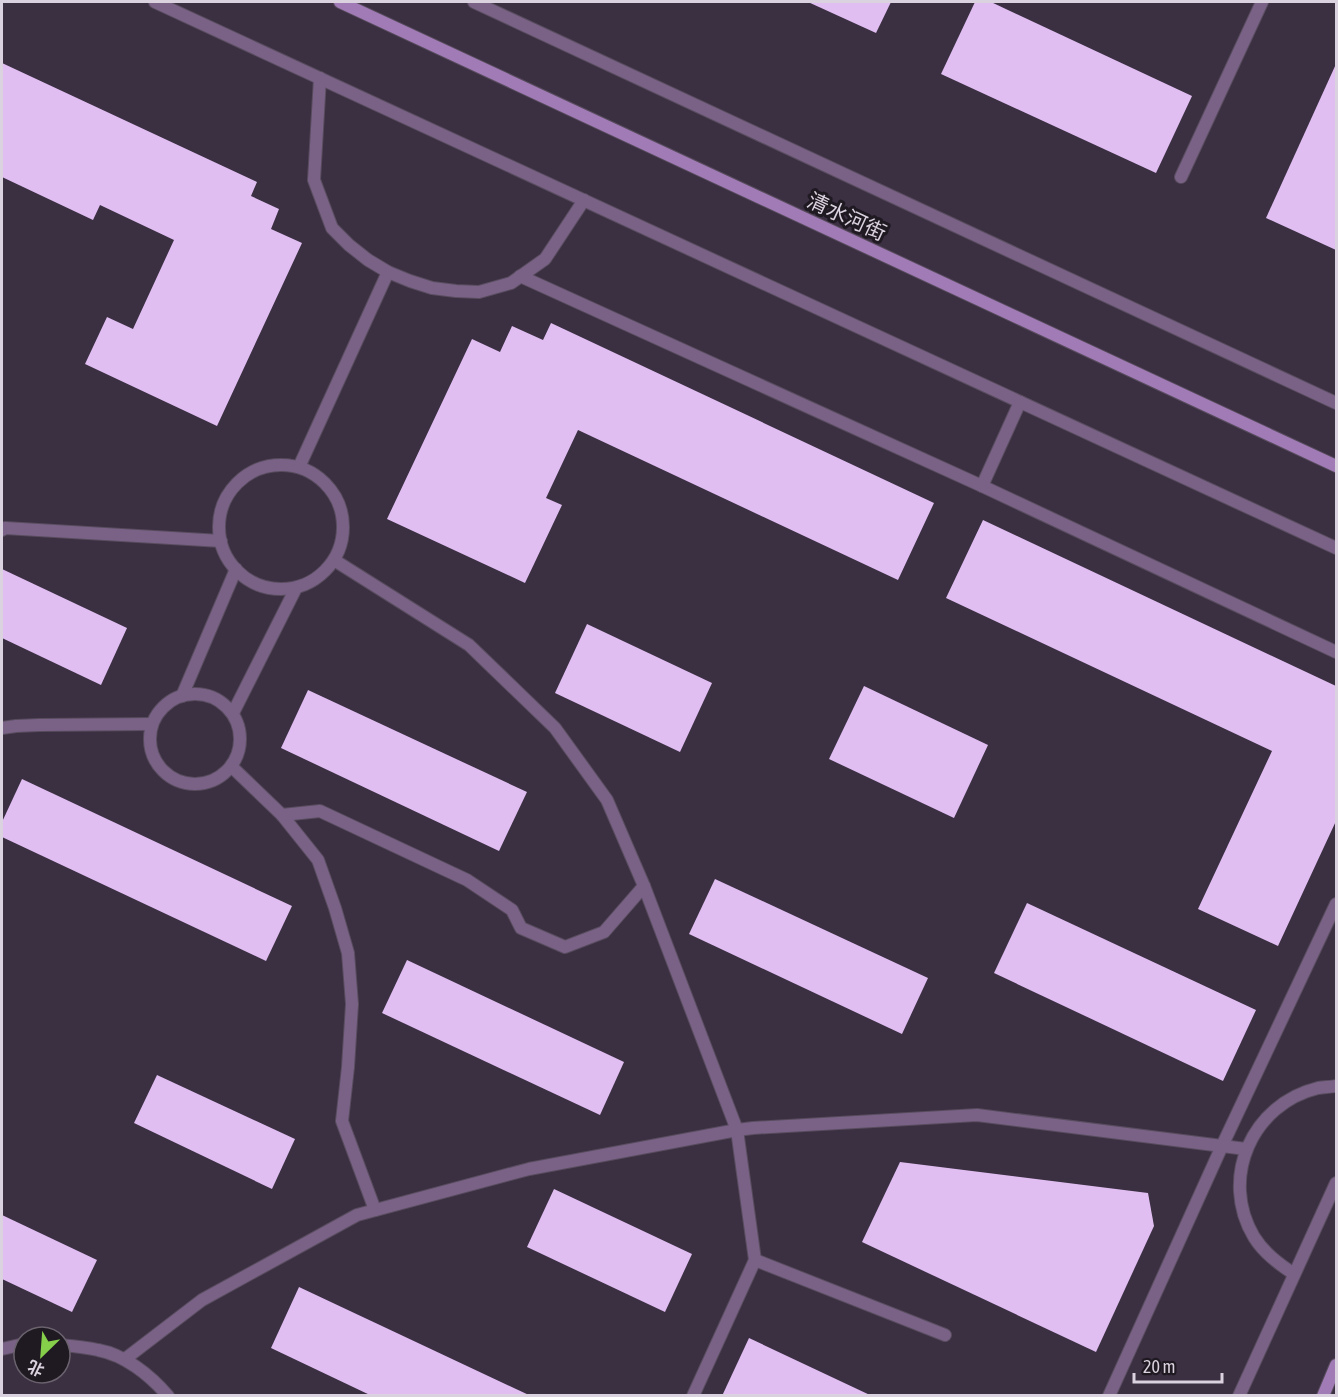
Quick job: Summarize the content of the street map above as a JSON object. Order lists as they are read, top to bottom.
{
  "streets": {
    "street": ["清水河街"]
  },
  "scale_bar": "20 m",
  "north": "bottom left"
}
